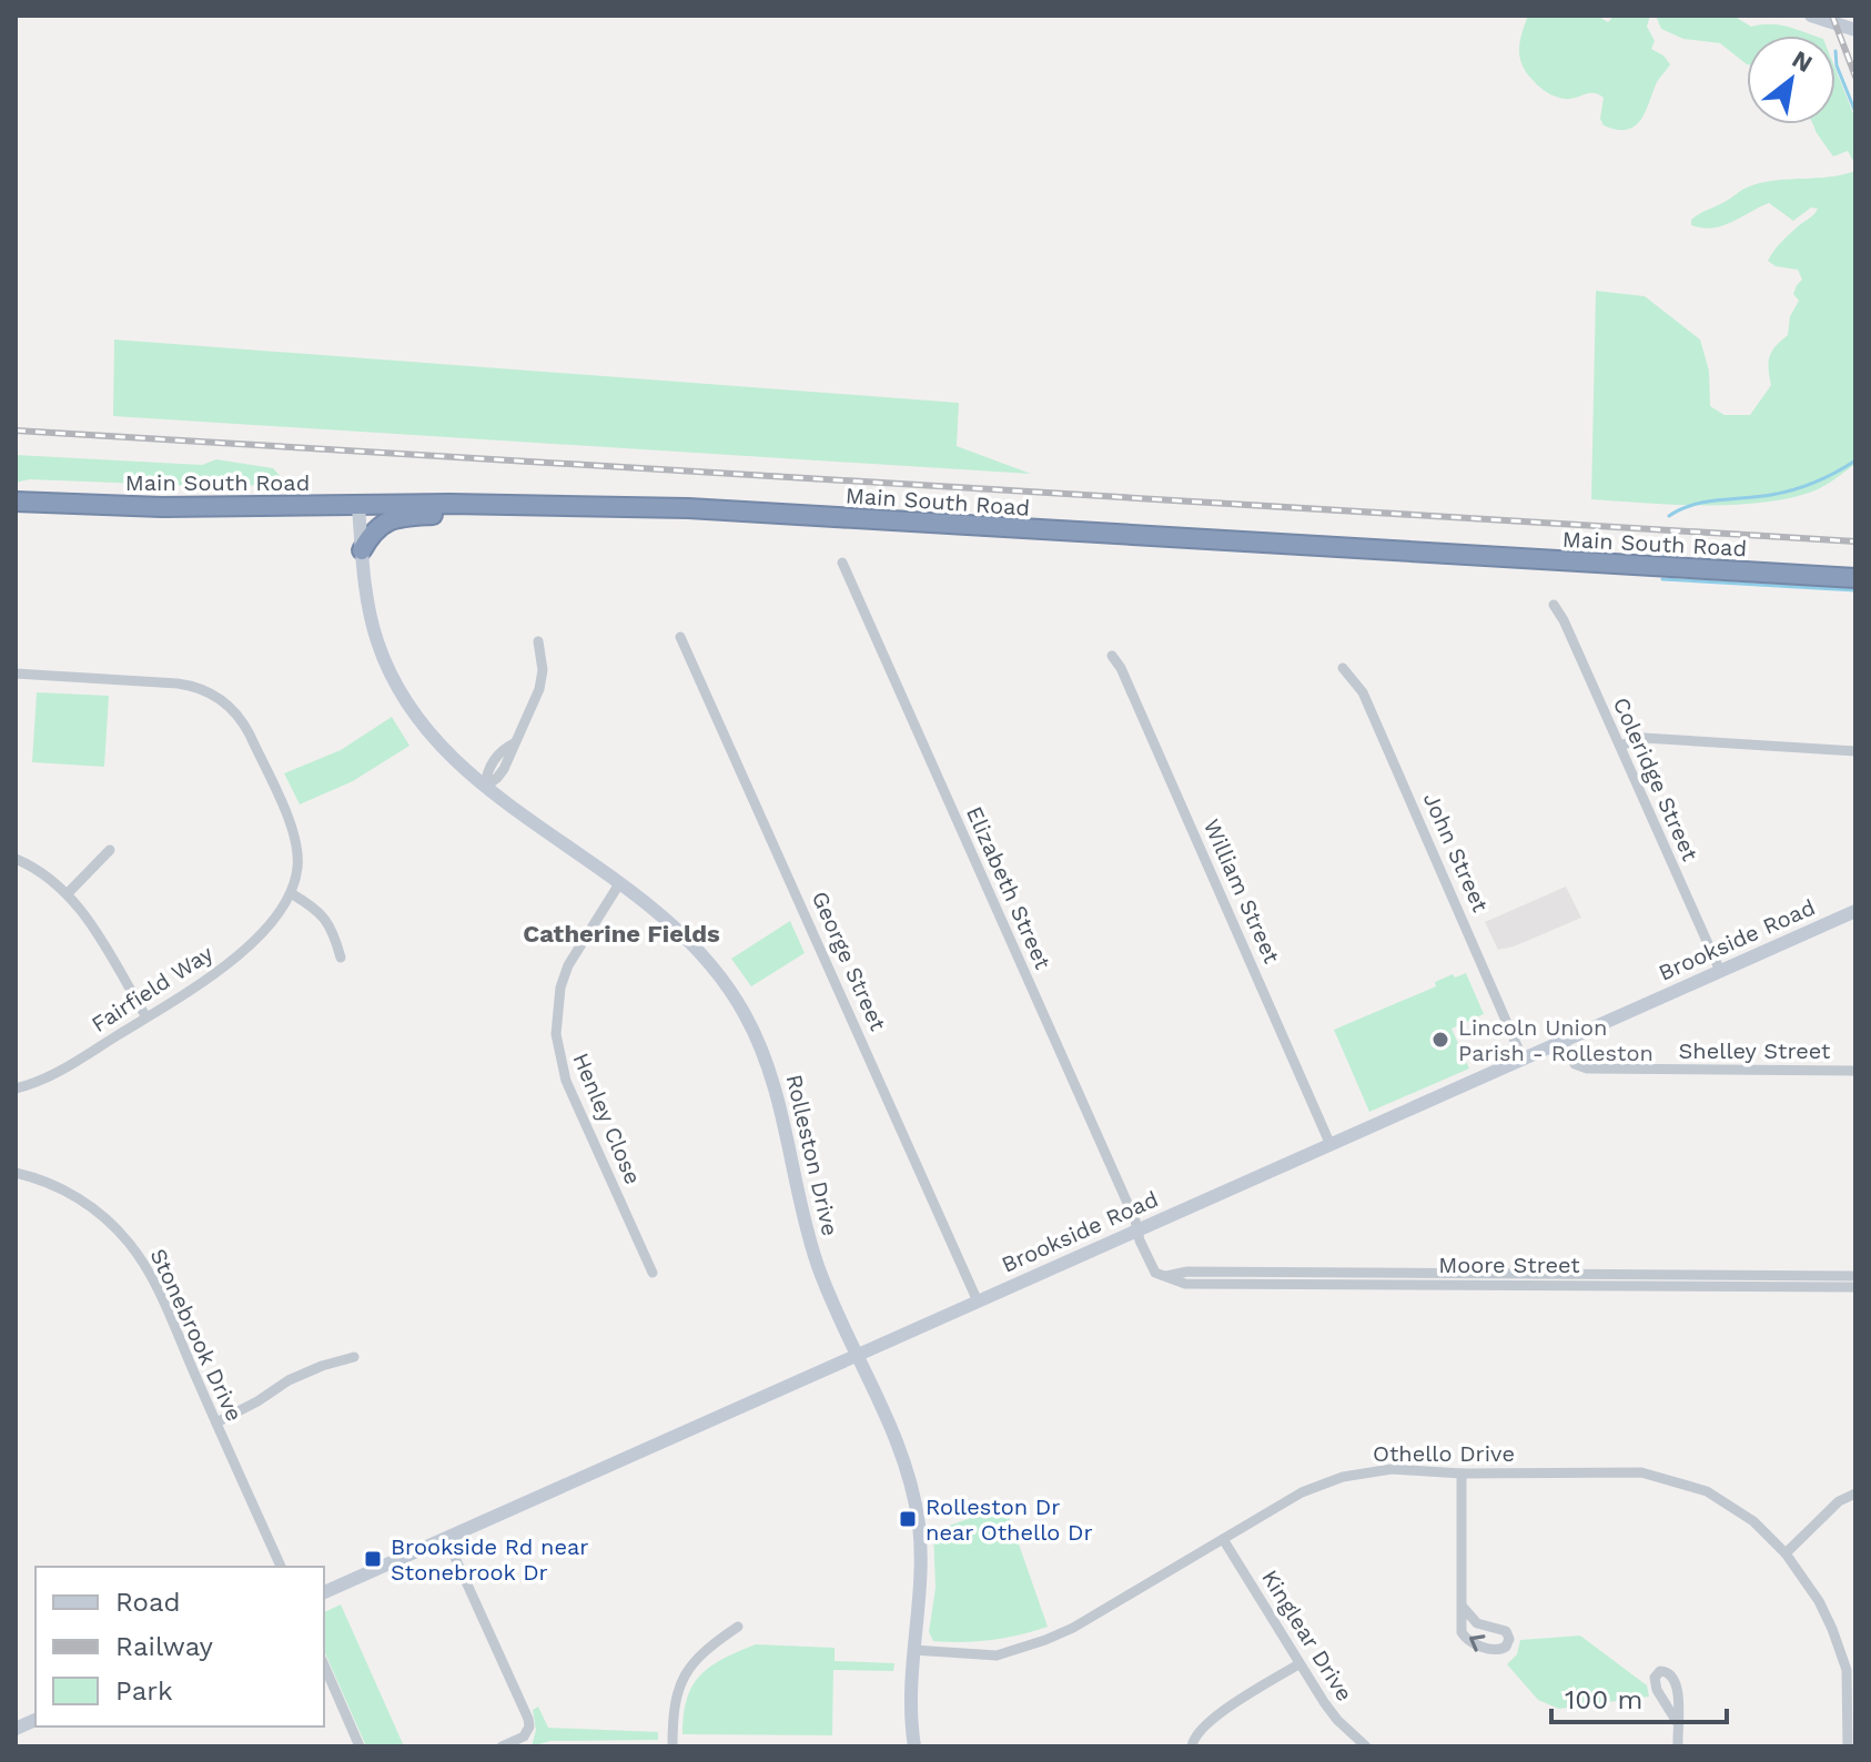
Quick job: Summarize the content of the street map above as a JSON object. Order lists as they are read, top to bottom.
{
  "streets": {
    "highway": ["Main South Road"],
    "street": [
      "Coleridge Street",
      "John Street",
      "Elizabeth Street",
      "William Street",
      "Brookside Road",
      "George Street",
      "Fairfield Way",
      "Shelley Street",
      "Henley Close",
      "Rolleston Drive",
      "Moore Street",
      "Stonebrook Drive",
      "Othello Drive",
      "Kinglear Drive"
    ]
  },
  "crossings": [
    ["Main South Road", "Rolleston Drive"],
    ["Coleridge Street", "Brookside Road"],
    ["John Street", "Brookside Road"],
    ["Elizabeth Street", "Brookside Road"],
    ["William Street", "Brookside Road"],
    ["Brookside Road", "George Street"],
    ["Brookside Road", "Shelley Street"],
    ["Brookside Road", "Rolleston Drive"],
    ["Henley Close", "Rolleston Drive"],
    ["Rolleston Drive", "Othello Drive"],
    ["Othello Drive", "Kinglear Drive"]
  ],
  "districts": ["Catherine Fields"],
  "places": {
    "other": ["Lincoln Union Parish - Rolleston"],
    "transit": ["Rolleston Dr near Othello Dr", "Brookside Rd near Stonebrook Dr"]
  },
  "legend": ["Road", "Railway", "Park"],
  "scale_bar": "100 m",
  "north": "top right"
}
